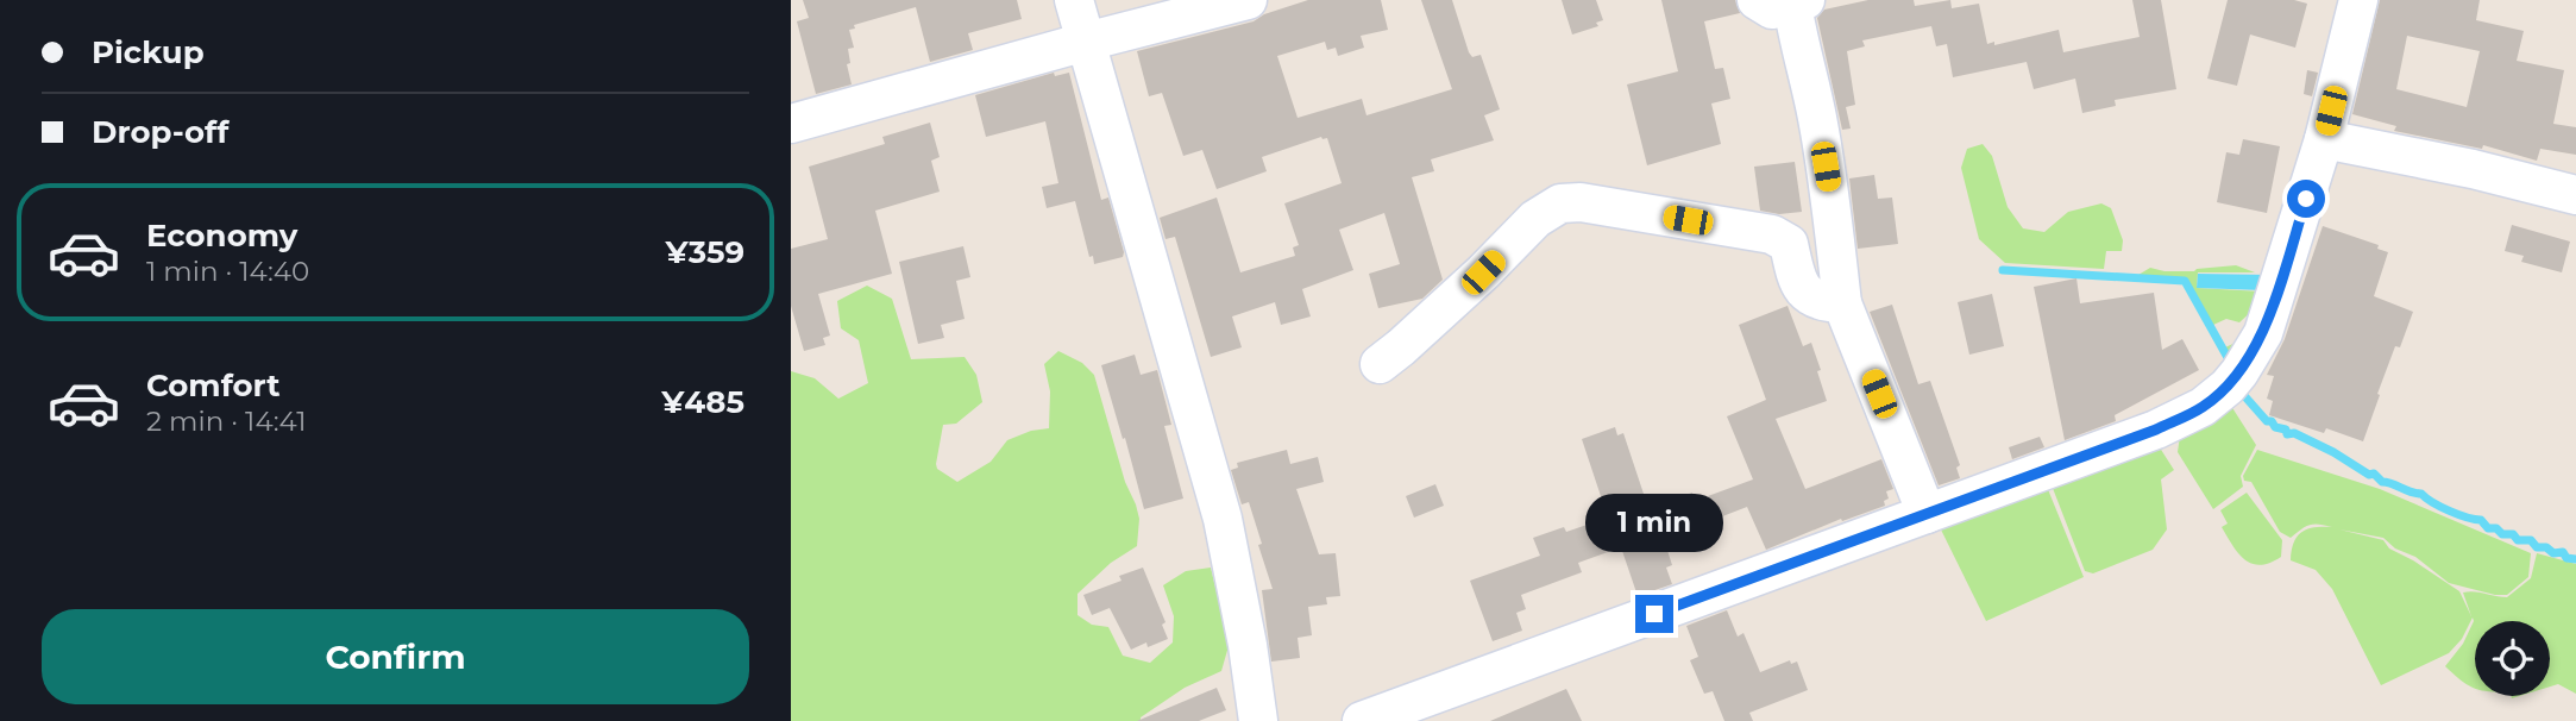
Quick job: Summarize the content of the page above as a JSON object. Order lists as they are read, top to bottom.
{
  "page": {
    "banner": ["Pickup", "Drop-off"],
    "list": [
      {
        "name": "Economy",
        "note": "1 min · 14:40",
        "value": "¥359"
      },
      {
        "name": "Comfort",
        "note": "2 min · 14:41",
        "value": "¥485"
      }
    ],
    "bubble": "1 min",
    "buttons": "Confirm"
  }
}
